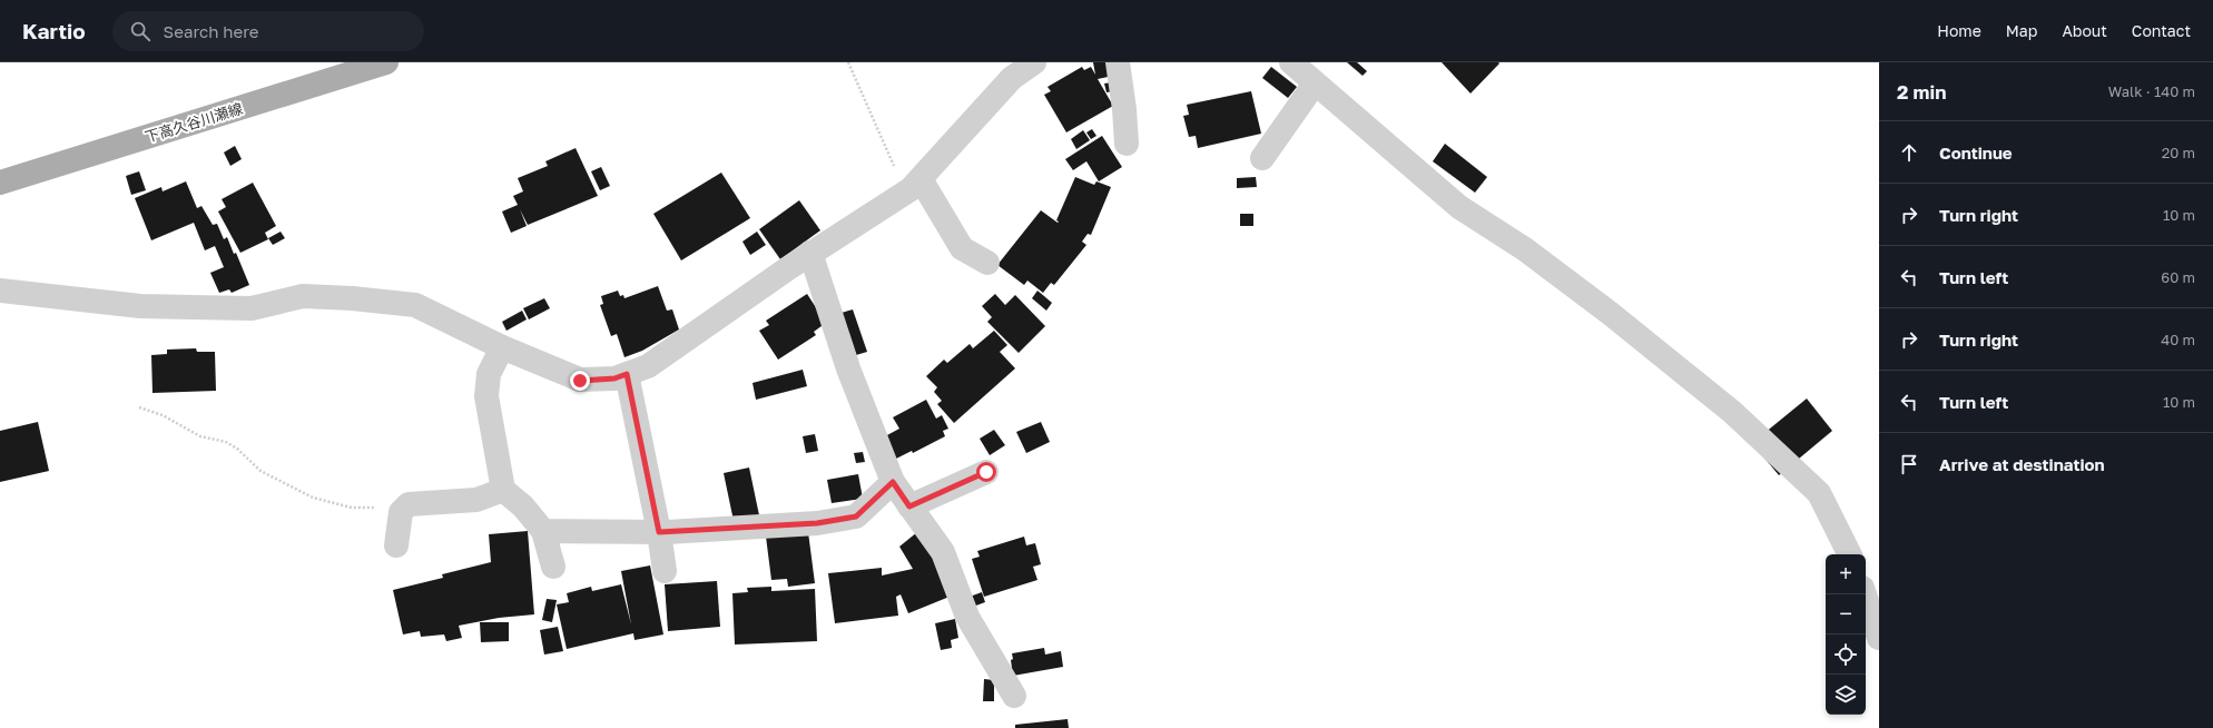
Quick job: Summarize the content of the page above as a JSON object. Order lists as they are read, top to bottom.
{
  "streets": {
    "main road": ["下高久谷川瀬線"]
  },
  "page": {
    "header": "Kartio",
    "search": "Search here",
    "nav": [
      "Home",
      "Map",
      "About",
      "Contact"
    ],
    "heading": ["2 min", "Walk · 140 m"],
    "list": [
      ["Continue", "20 m"],
      ["Turn right", "10 m"],
      ["Turn left", "60 m"],
      ["Turn right", "40 m"],
      ["Turn left", "10 m"],
      "Arrive at destination"
    ],
    "map_buttons": ["+", "−"]
  }
}
